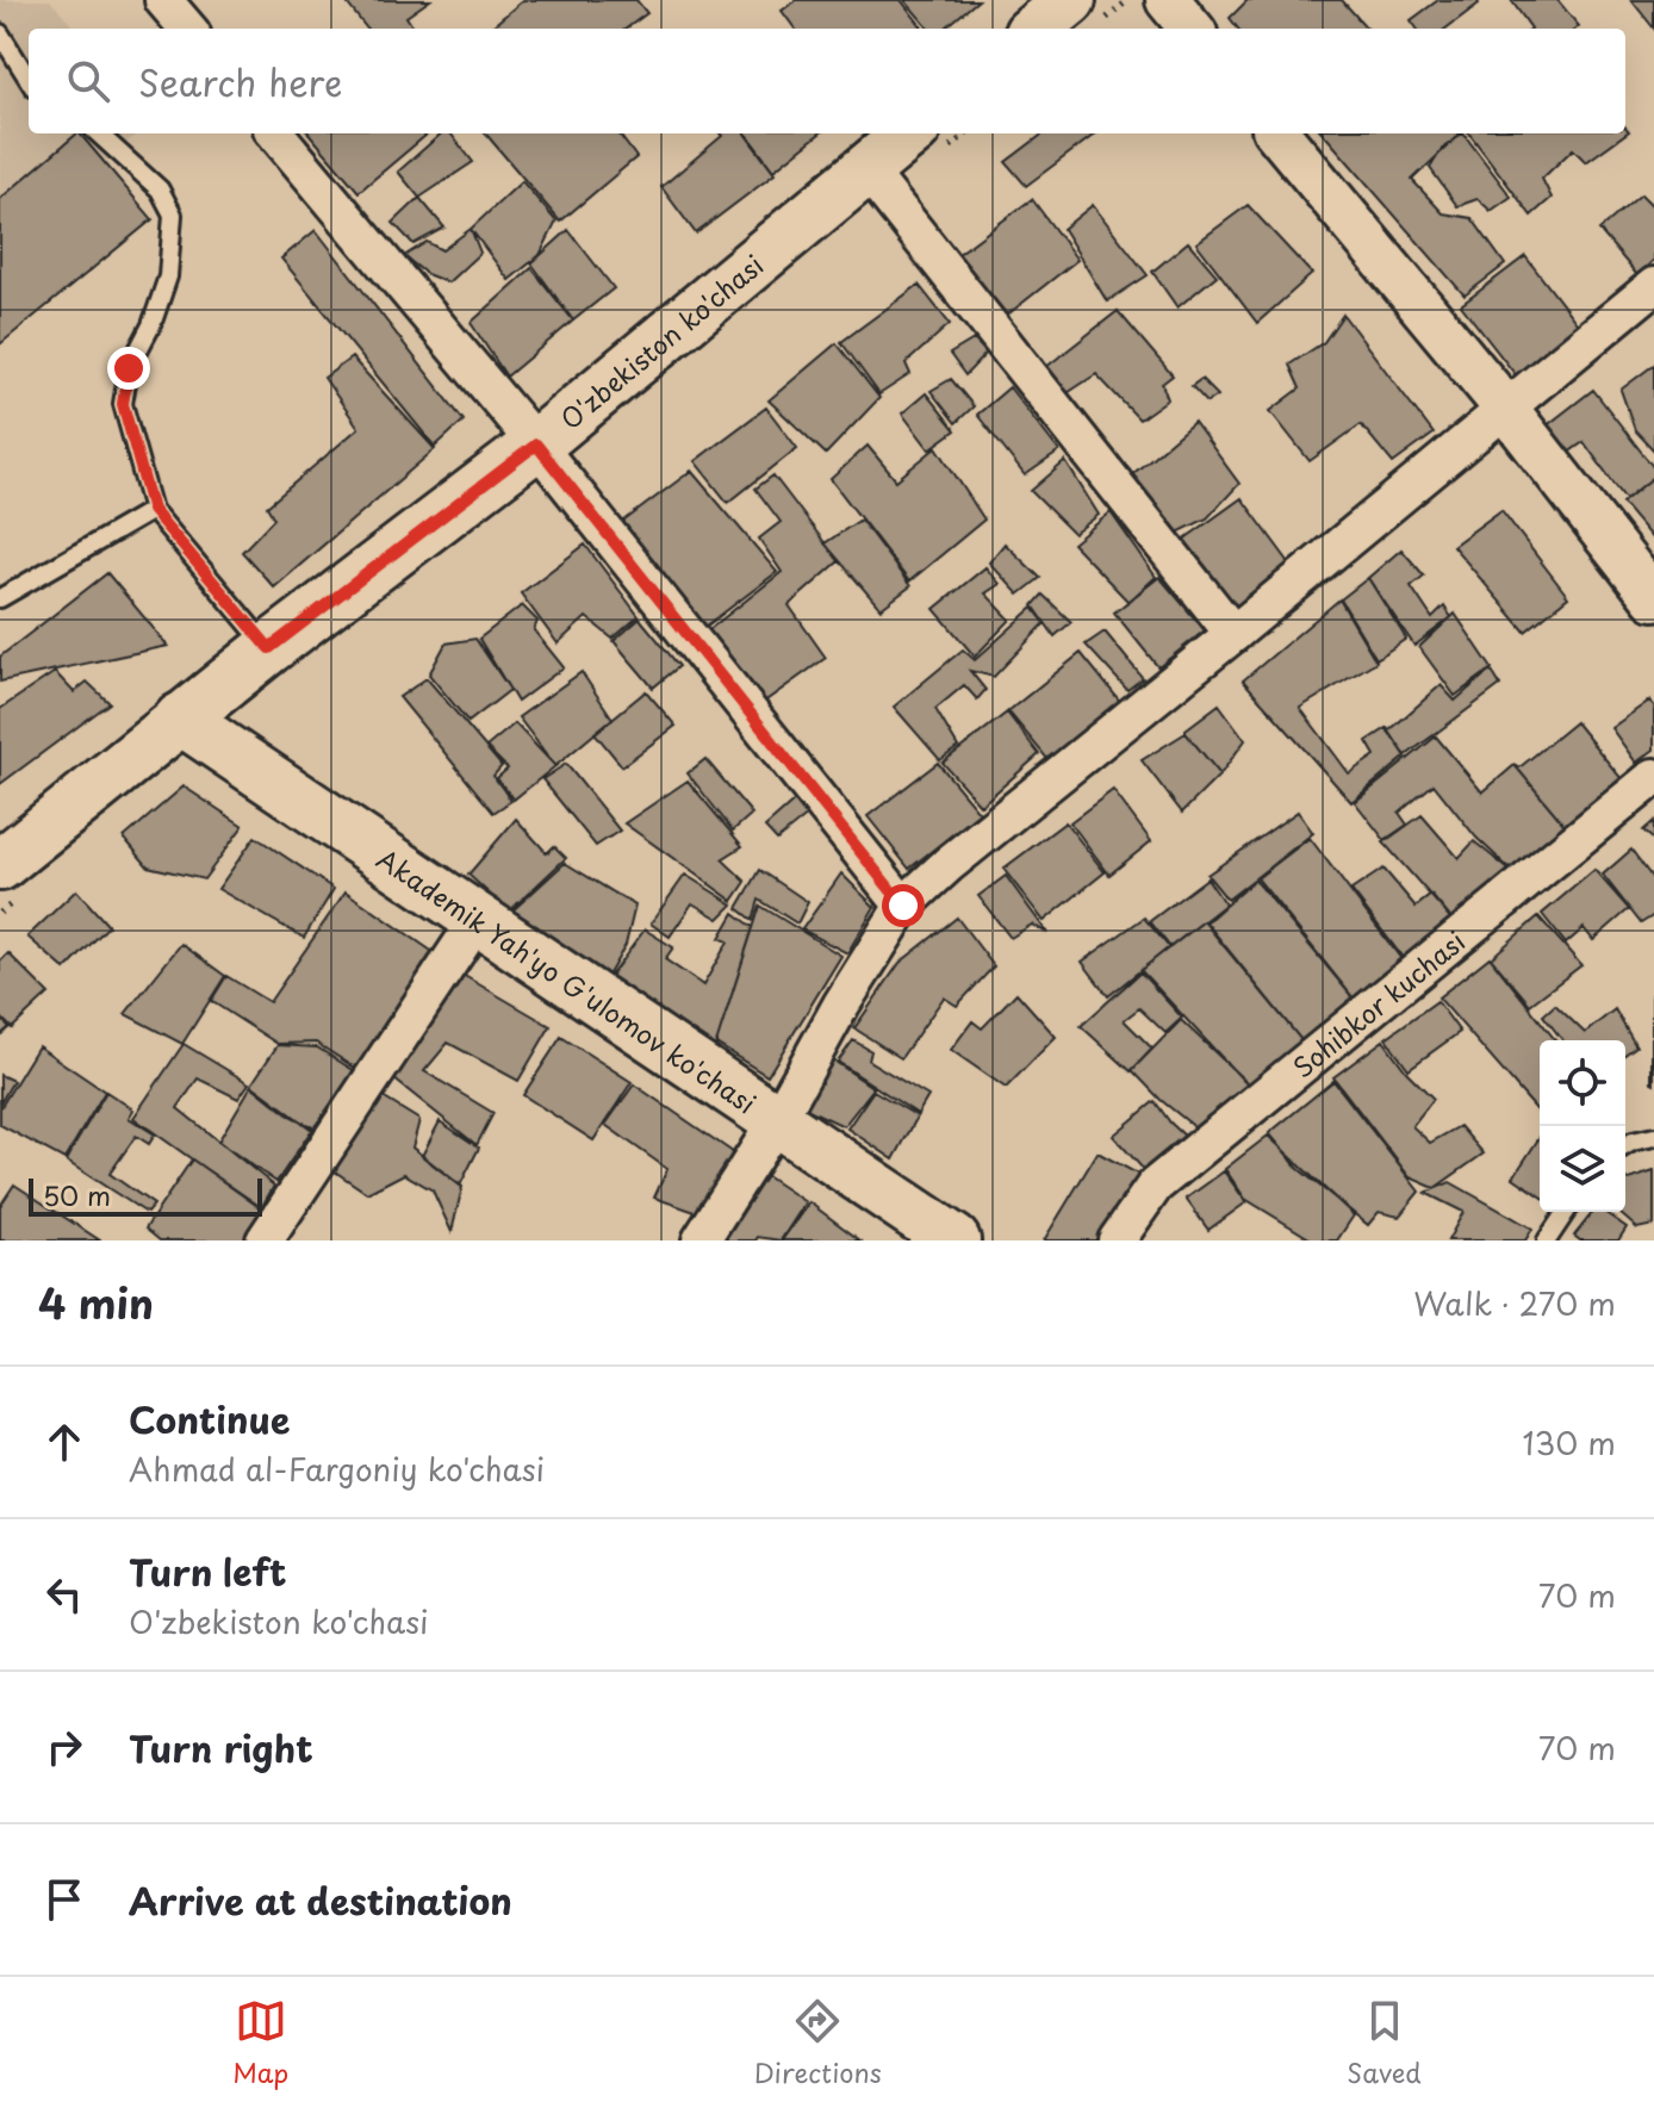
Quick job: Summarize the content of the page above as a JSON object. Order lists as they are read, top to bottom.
{
  "streets": {
    "main road": ["O'zbekiston ko'chasi", "Akademik Yah'yo G'ulomov ko'chasi"],
    "street": ["Sohibkor kuchasi"]
  },
  "crossings": [
    ["O'zbekiston ko'chasi", "Akademik Yah'yo G'ulomov ko'chasi"]
  ],
  "scale_bar": "50 m",
  "page": {
    "search": "Search here",
    "scale": "50 m",
    "heading": ["4 min", "Walk · 270 m"],
    "list": [
      ["Continue", "Ahmad al-Fargoniy ko'chasi", "130 m"],
      ["Turn left", "O'zbekiston ko'chasi", "70 m"],
      ["Turn right", "70 m"],
      "Arrive at destination"
    ],
    "nav": ["Map", "Directions", "Saved"]
  }
}
